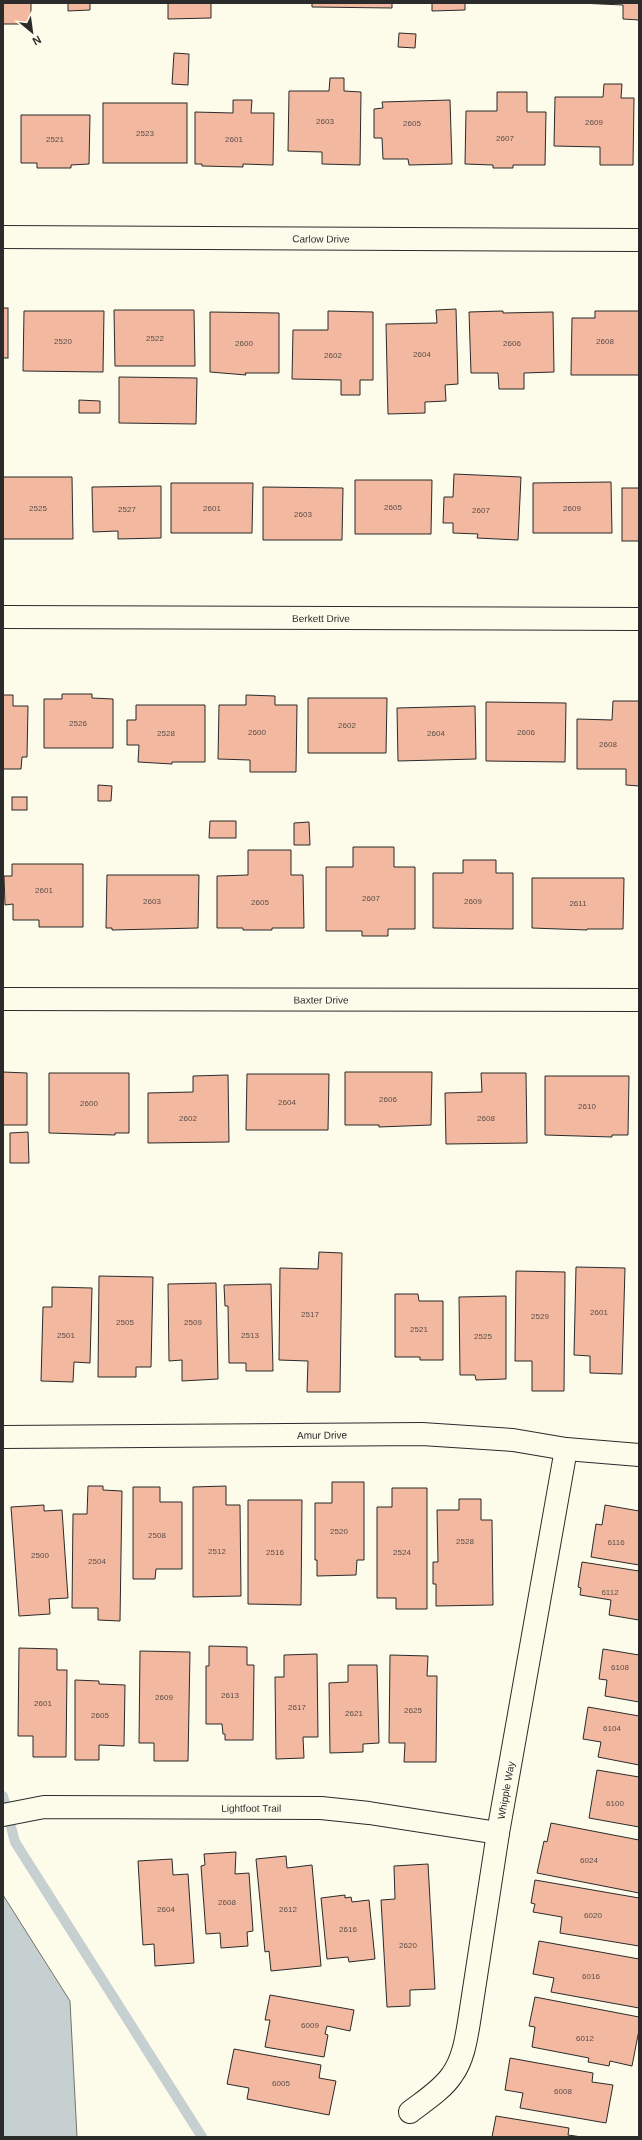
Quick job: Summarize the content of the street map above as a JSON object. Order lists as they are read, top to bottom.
{
  "streets": {
    "street": [
      "Carlow Drive",
      "Berkett Drive",
      "Baxter Drive",
      "Amur Drive",
      "Whipple Way",
      "Lightfoot Trail"
    ]
  },
  "crossings": [
    ["Amur Drive", "Whipple Way"],
    ["Whipple Way", "Lightfoot Trail"]
  ],
  "house_numbers": [
    "2603",
    "2609",
    "2605",
    "2523",
    "2607",
    "2521",
    "2601",
    "2522",
    "2520",
    "2608",
    "2600",
    "2606",
    "2604",
    "2602",
    "2605",
    "2525",
    "2601",
    "2609",
    "2527",
    "2607",
    "2603",
    "2526",
    "2602",
    "2600",
    "2606",
    "2528",
    "2604",
    "2608",
    "2601",
    "2607",
    "2603",
    "2609",
    "2605",
    "2611",
    "2606",
    "2604",
    "2600",
    "2610",
    "2602",
    "2608",
    "2601",
    "2517",
    "2529",
    "2505",
    "2509",
    "2521",
    "2501",
    "2513",
    "2525",
    "2520",
    "2508",
    "2528",
    "6116",
    "2512",
    "2516",
    "2524",
    "2500",
    "2504",
    "6112",
    "6108",
    "2613",
    "2609",
    "2601",
    "2617",
    "2625",
    "2621",
    "2605",
    "6104",
    "6100",
    "6024",
    "2608",
    "2604",
    "2612",
    "6020",
    "2616",
    "2620",
    "6016",
    "6009",
    "6012",
    "6005",
    "6008"
  ],
  "north": "bottom right"
}
